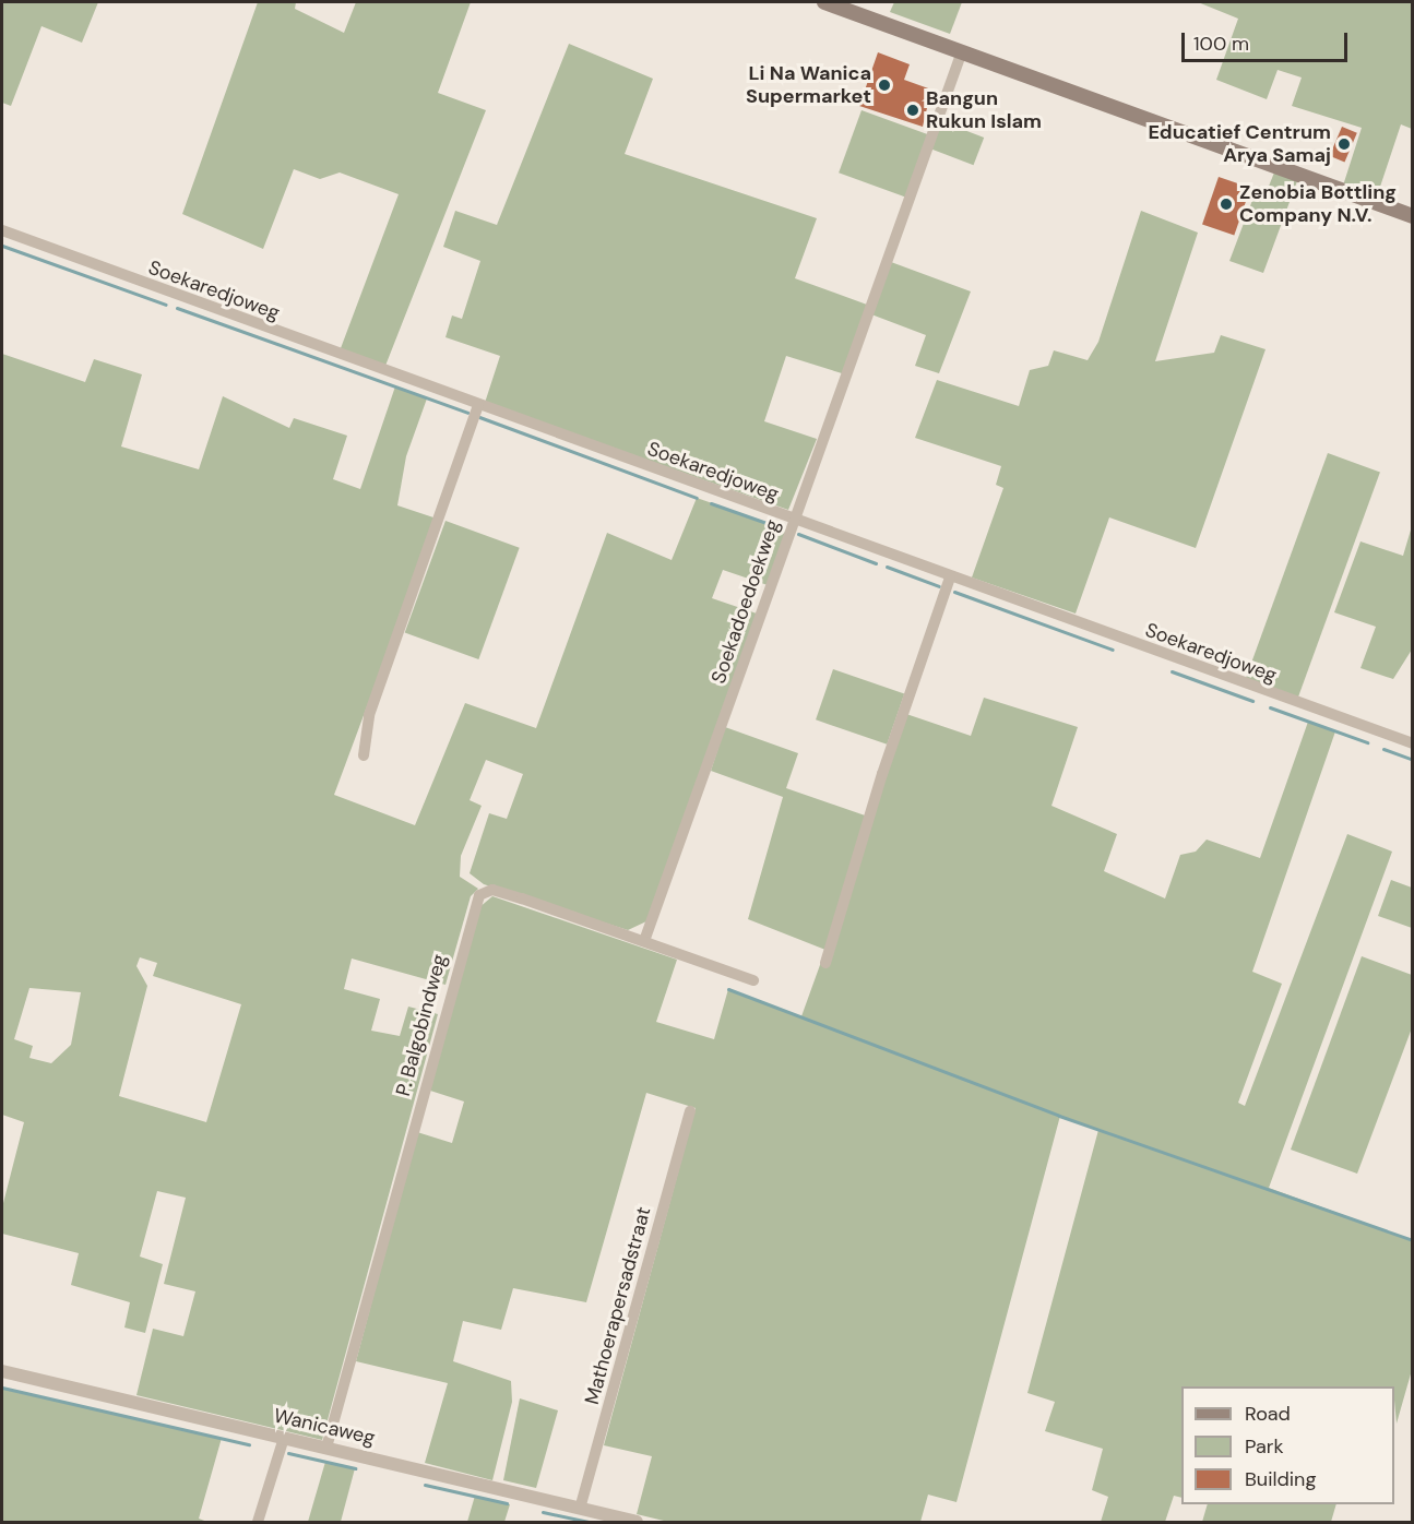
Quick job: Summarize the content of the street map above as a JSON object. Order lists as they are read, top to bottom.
{
  "streets": {
    "street": [
      "Soekaredjoweg",
      "Soekadoedoekweg",
      "P. Balgobindweg",
      "Mathoerapersadstraat",
      "Wanicaweg"
    ]
  },
  "crossings": [
    ["Soekaredjoweg", "Soekadoedoekweg"],
    ["Soekadoedoekweg", "P. Balgobindweg"],
    ["P. Balgobindweg", "Wanicaweg"],
    ["Mathoerapersadstraat", "Wanicaweg"]
  ],
  "places": [
    "Li Na Wanica Supermarket",
    "Bangun Rukun Islam",
    "Educatief Centrum Arya Samaj",
    "Zenobia Bottling Company N.V."
  ],
  "legend": ["Road", "Park", "Building"],
  "scale_bar": "100 m"
}
